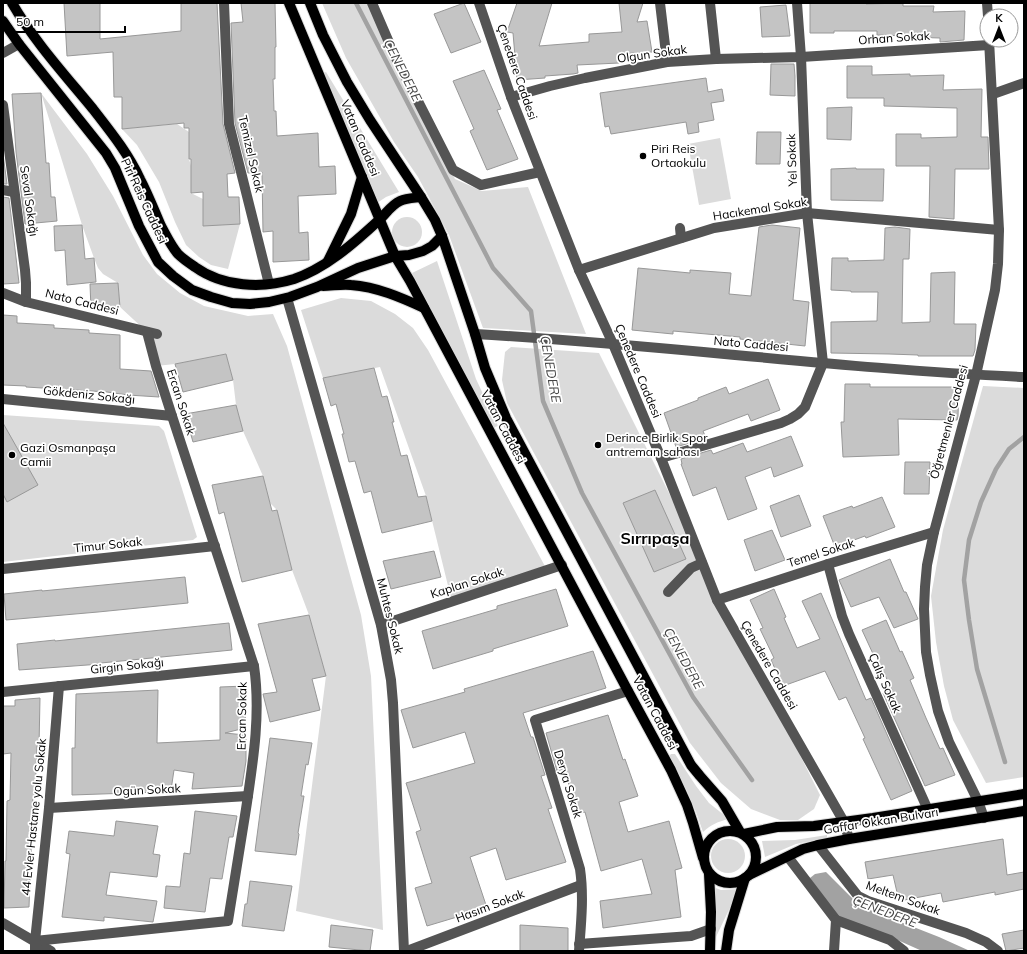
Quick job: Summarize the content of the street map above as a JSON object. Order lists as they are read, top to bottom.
{
  "streets": {
    "main road": ["Vatan Caddesi", "Piri Reis Caddesi", "Gaffar Okkan Bulvarı"],
    "street": [
      "Orhan Sokak",
      "Olgun Sokak",
      "Çenedere Caddesi",
      "Temizel Sokak",
      "Yel Sokak",
      "Seval Sokağı",
      "Hacıkemal Sokak",
      "Nato Caddesi",
      "Gökdeniz Sokağı",
      "Ercan Sokak",
      "Öğretmenler Caddesi",
      "Timur Sokak",
      "Temel Sokak",
      "Kaplan Sokak",
      "Muhtes Sokak",
      "Girgin Sokağı",
      "Çalış Sokak",
      "Derya Sokak",
      "Ogün Sokak",
      "44 Evler Hastane yolu Sokak",
      "Meltem Sokak",
      "Hasım Sokak"
    ]
  },
  "crossings": [
    ["Orhan Sokak", "Olgun Sokak"],
    ["Orhan Sokak", "Yel Sokak"],
    ["Olgun Sokak", "Çenedere Caddesi"],
    ["Olgun Sokak", "Yel Sokak"],
    ["Çenedere Caddesi", "Hacıkemal Sokak"],
    ["Çenedere Caddesi", "Nato Caddesi"],
    ["Çenedere Caddesi", "Temel Sokak"],
    ["Çenedere Caddesi", "Gaffar Okkan Bulvarı"],
    ["Vatan Caddesi", "Piri Reis Caddesi"],
    ["Vatan Caddesi", "Nato Caddesi"],
    ["Vatan Caddesi", "Kaplan Sokak"],
    ["Vatan Caddesi", "Derya Sokak"],
    ["Vatan Caddesi", "Gaffar Okkan Bulvarı"],
    ["Temizel Sokak", "Piri Reis Caddesi"],
    ["Yel Sokak", "Hacıkemal Sokak"],
    ["Yel Sokak", "Nato Caddesi"],
    ["Seval Sokağı", "Nato Caddesi"],
    ["Piri Reis Caddesi", "Muhtes Sokak"],
    ["Hacıkemal Sokak", "Öğretmenler Caddesi"],
    ["Nato Caddesi", "Ercan Sokak"],
    ["Nato Caddesi", "Öğretmenler Caddesi"],
    ["Gökdeniz Sokağı", "Ercan Sokak"],
    ["Ercan Sokak", "Timur Sokak"],
    ["Ercan Sokak", "Girgin Sokağı"],
    ["Ercan Sokak", "Ogün Sokak"],
    ["Ercan Sokak", "44 Evler Hastane yolu Sokak"],
    ["Öğretmenler Caddesi", "Temel Sokak"],
    ["Öğretmenler Caddesi", "Gaffar Okkan Bulvarı"],
    ["Temel Sokak", "Çalış Sokak"],
    ["Kaplan Sokak", "Muhtes Sokak"],
    ["Girgin Sokağı", "44 Evler Hastane yolu Sokak"],
    ["Çalış Sokak", "Gaffar Okkan Bulvarı"],
    ["Derya Sokak", "Hasım Sokak"],
    ["Ogün Sokak", "44 Evler Hastane yolu Sokak"],
    ["Gaffar Okkan Bulvarı", "Meltem Sokak"]
  ],
  "districts": ["Sırrıpaşa"],
  "water": ["ÇENEDERE"],
  "places": ["Piri Reis Ortaokulu", "Derince Birlik Spor antreman sahası", "Gazi Osmanpaşa Camii"],
  "scale_bar": "50 m",
  "north": "top"
}
